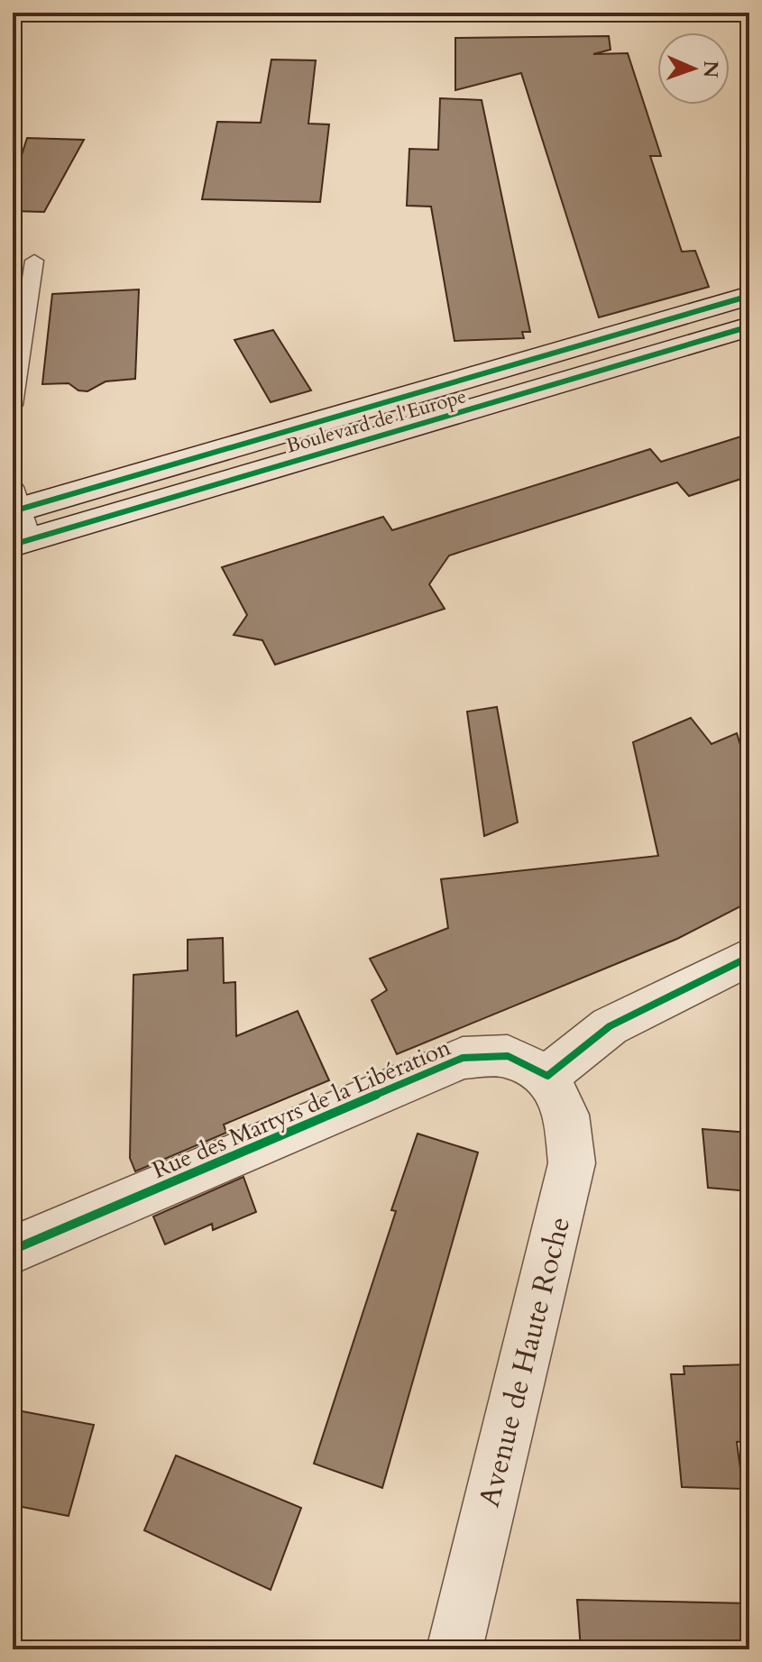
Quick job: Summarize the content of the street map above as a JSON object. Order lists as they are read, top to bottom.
{
  "streets": {
    "main road": ["Boulevard de l'Europe", "Rue des Martyrs de la Libération", "Avenue de Haute Roche"]
  },
  "crossings": [
    ["Rue des Martyrs de la Libération", "Avenue de Haute Roche"]
  ],
  "north": "right"
}
